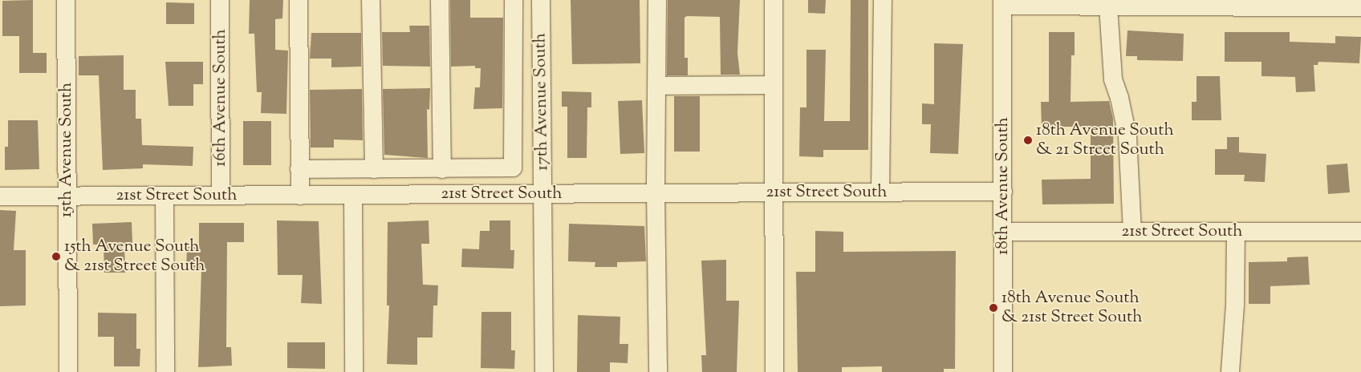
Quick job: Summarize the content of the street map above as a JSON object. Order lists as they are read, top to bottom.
{
  "streets": {
    "street": [
      "16th Avenue South",
      "17th Avenue South",
      "15th Avenue South",
      "18th Avenue South",
      "21st Street South"
    ]
  },
  "crossings": [
    ["16th Avenue South", "21st Street South"],
    ["17th Avenue South", "21st Street South"],
    ["15th Avenue South", "21st Street South"],
    ["18th Avenue South", "21st Street South"]
  ],
  "places": ["18th Avenue South & 21 Street South", "15th Avenue South & 21st Street South", "18th Avenue South & 21st Street South"]
}
